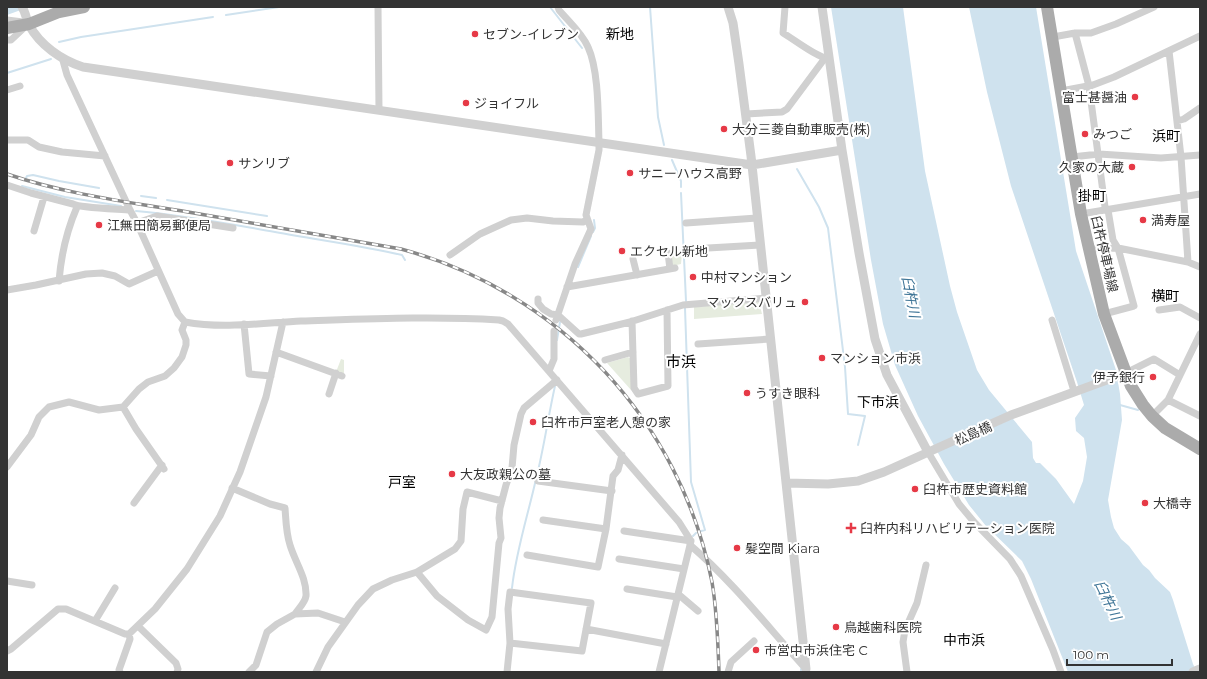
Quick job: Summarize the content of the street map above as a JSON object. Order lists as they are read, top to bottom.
{
  "streets": {
    "main road": ["臼杵停車場線"],
    "street": ["松島橋"]
  },
  "crossings": [
    ["臼杵停車場線", "松島橋"]
  ],
  "districts": [
    "新地",
    "浜町",
    "掛町",
    "横町",
    "市浜",
    "下市浜",
    "戸室",
    "中市浜"
  ],
  "water": ["臼杵川"],
  "places": {
    "other": [
      "セブン-イレブン",
      "富士甚醤油",
      "ジョイフル",
      "大分三菱自動車販売(株)",
      "みつご",
      "サンリブ",
      "久家の大蔵",
      "サニーハウス高野",
      "満寿屋",
      "江無田簡易郵便局",
      "エクセル新地",
      "中村マンション",
      "マックスバリュ",
      "マンション市浜",
      "伊予銀行",
      "うすき眼科",
      "臼杵市戸室老人憩の家",
      "大友政親公の墓",
      "臼杵市歴史資料館",
      "大橋寺",
      "髪空間 Kiara",
      "鳥越歯科医院",
      "市営中市浜住宅 C"
    ],
    "health": ["臼杵内科リハビリテーション医院"]
  },
  "scale_bar": "100 m"
}
